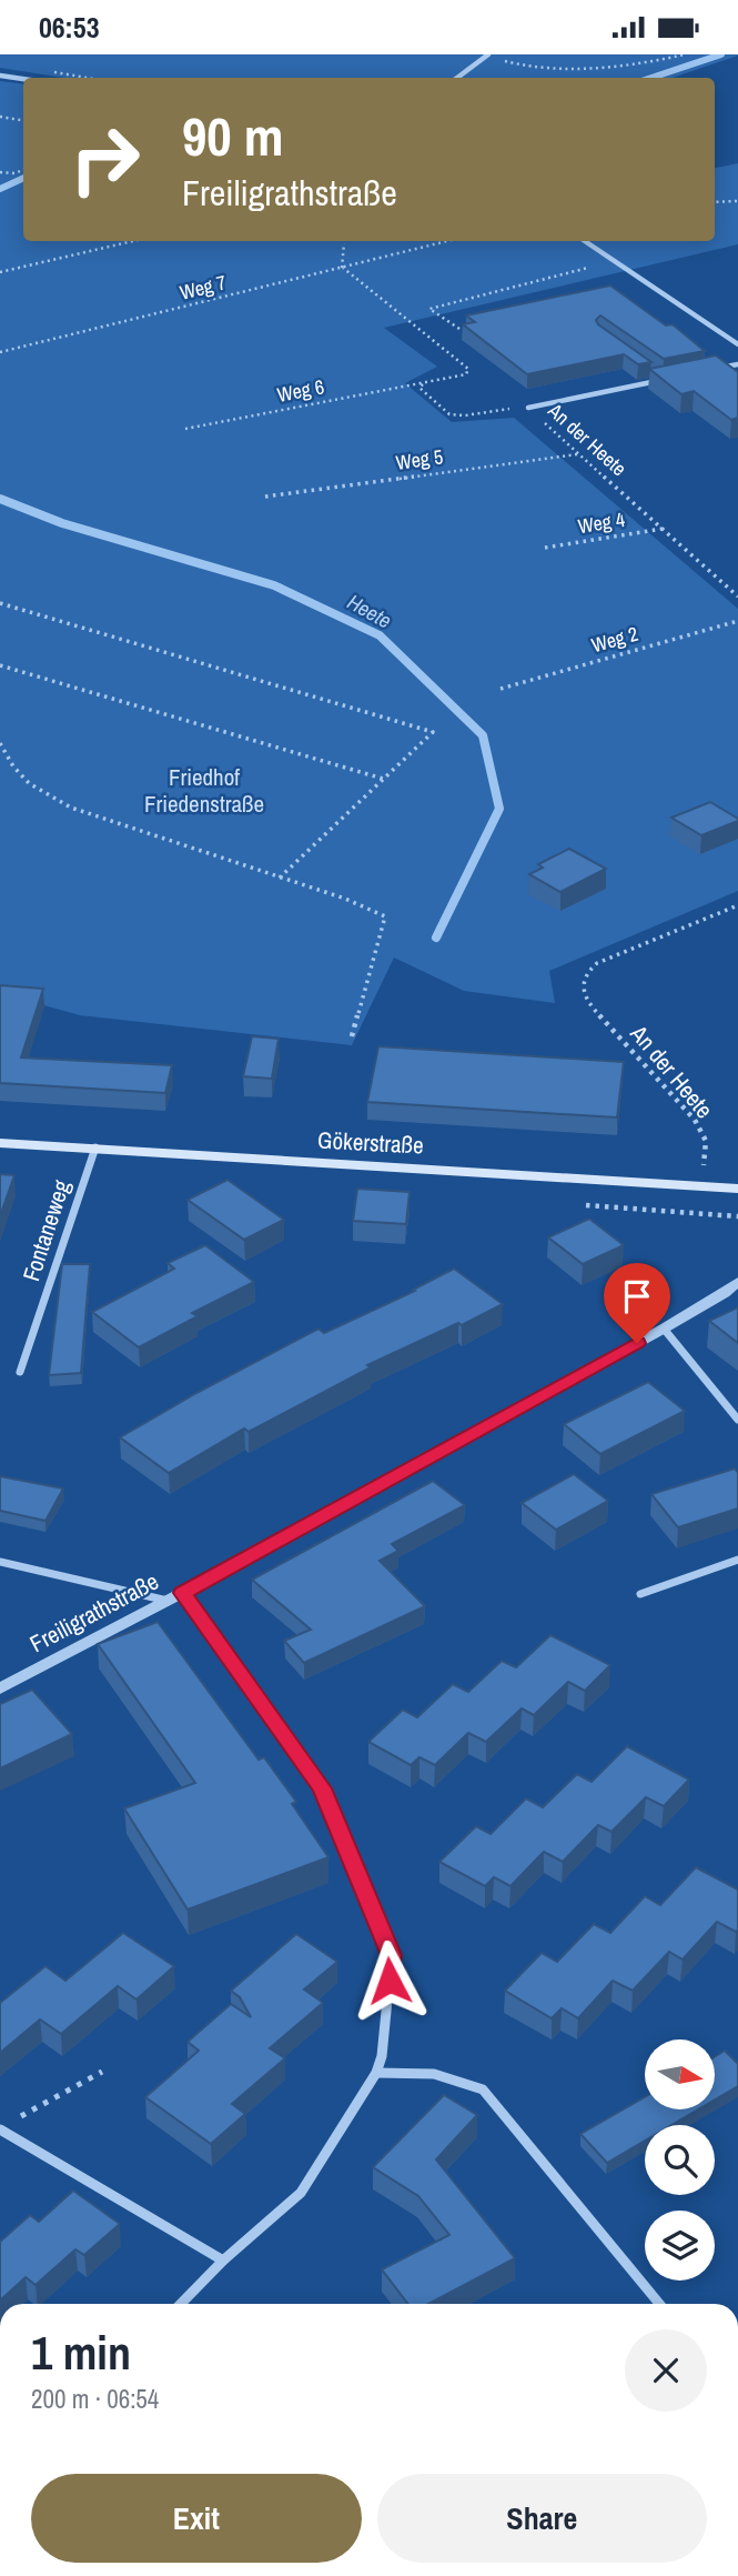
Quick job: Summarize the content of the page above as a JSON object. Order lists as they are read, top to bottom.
{
  "streets": {
    "main road": ["Gökerstraße"],
    "street": ["Fontaneweg", "Freiligrathstraße"],
    "path": [
      "Weg 7",
      "Weg 6",
      "An der Heete",
      "Weg 5",
      "Weg 4",
      "Weg 2"
    ]
  },
  "crossings": [
    ["Weg 6", "An der Heete"],
    ["An der Heete", "Weg 5"],
    ["An der Heete", "Weg 4"],
    ["An der Heete", "Gökerstraße"],
    ["Gökerstraße", "Fontaneweg"]
  ],
  "water": ["Heete"],
  "parks": ["Friedhof Friedenstraße"],
  "north": "right",
  "page": {
    "status": "06:53",
    "turn": ["90 m", "Freiligrathstraße"],
    "heading": ["1 min", "200 m · 06:54"],
    "buttons": ["Exit", "Share"]
  }
}
